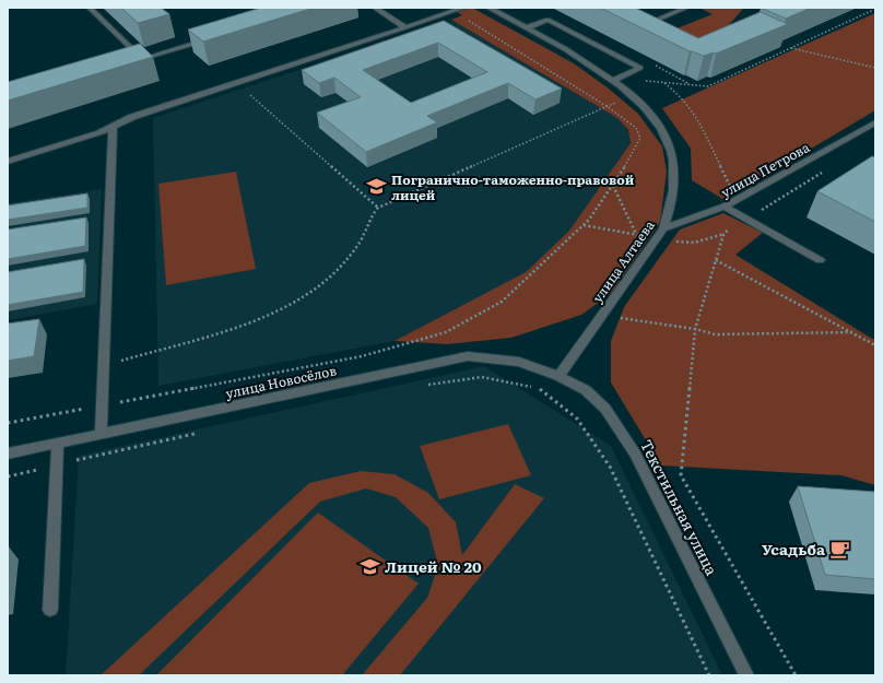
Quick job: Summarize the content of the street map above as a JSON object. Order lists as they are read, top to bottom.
{
  "streets": {
    "street": [
      "улица Петрова",
      "улица Алтаева",
      "улица Новосёлов",
      "Текстильная улица"
    ]
  },
  "crossings": [
    ["улица Петрова", "улица Алтаева"],
    ["улица Алтаева", "улица Новосёлов"],
    ["улица Алтаева", "Текстильная улица"],
    ["улица Новосёлов", "Текстильная улица"]
  ],
  "places": {
    "school or university": ["Погранично-таможенно-правовой лицей", "Лицей № 20"],
    "cafe": ["Усадьба"]
  }
}
